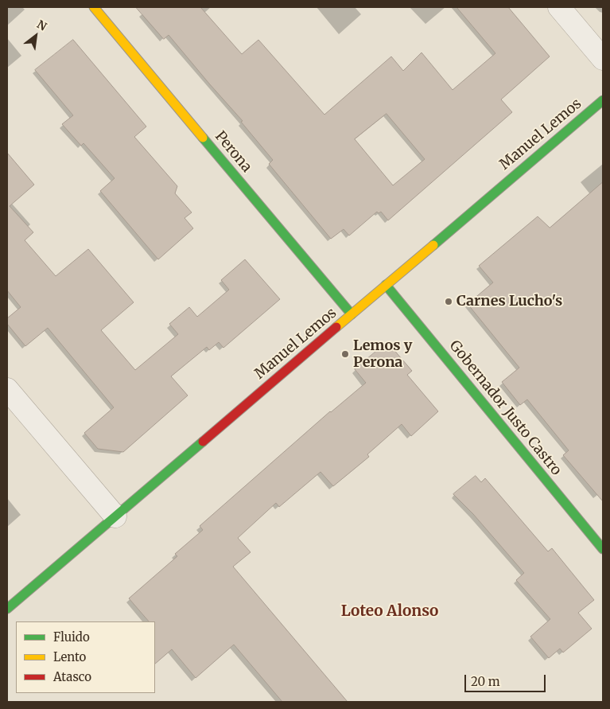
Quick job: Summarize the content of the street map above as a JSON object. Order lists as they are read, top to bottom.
{
  "streets": {
    "street": ["Manuel Lemos", "Perona", "Gobernador Justo Castro"]
  },
  "crossings": [
    ["Manuel Lemos", "Perona"],
    ["Manuel Lemos", "Gobernador Justo Castro"]
  ],
  "districts": ["Loteo Alonso"],
  "places": ["Carnes Lucho's", "Lemos y Perona"],
  "legend": ["Fluido", "Lento", "Atasco"],
  "scale_bar": "20 m",
  "north": "top right"
}
